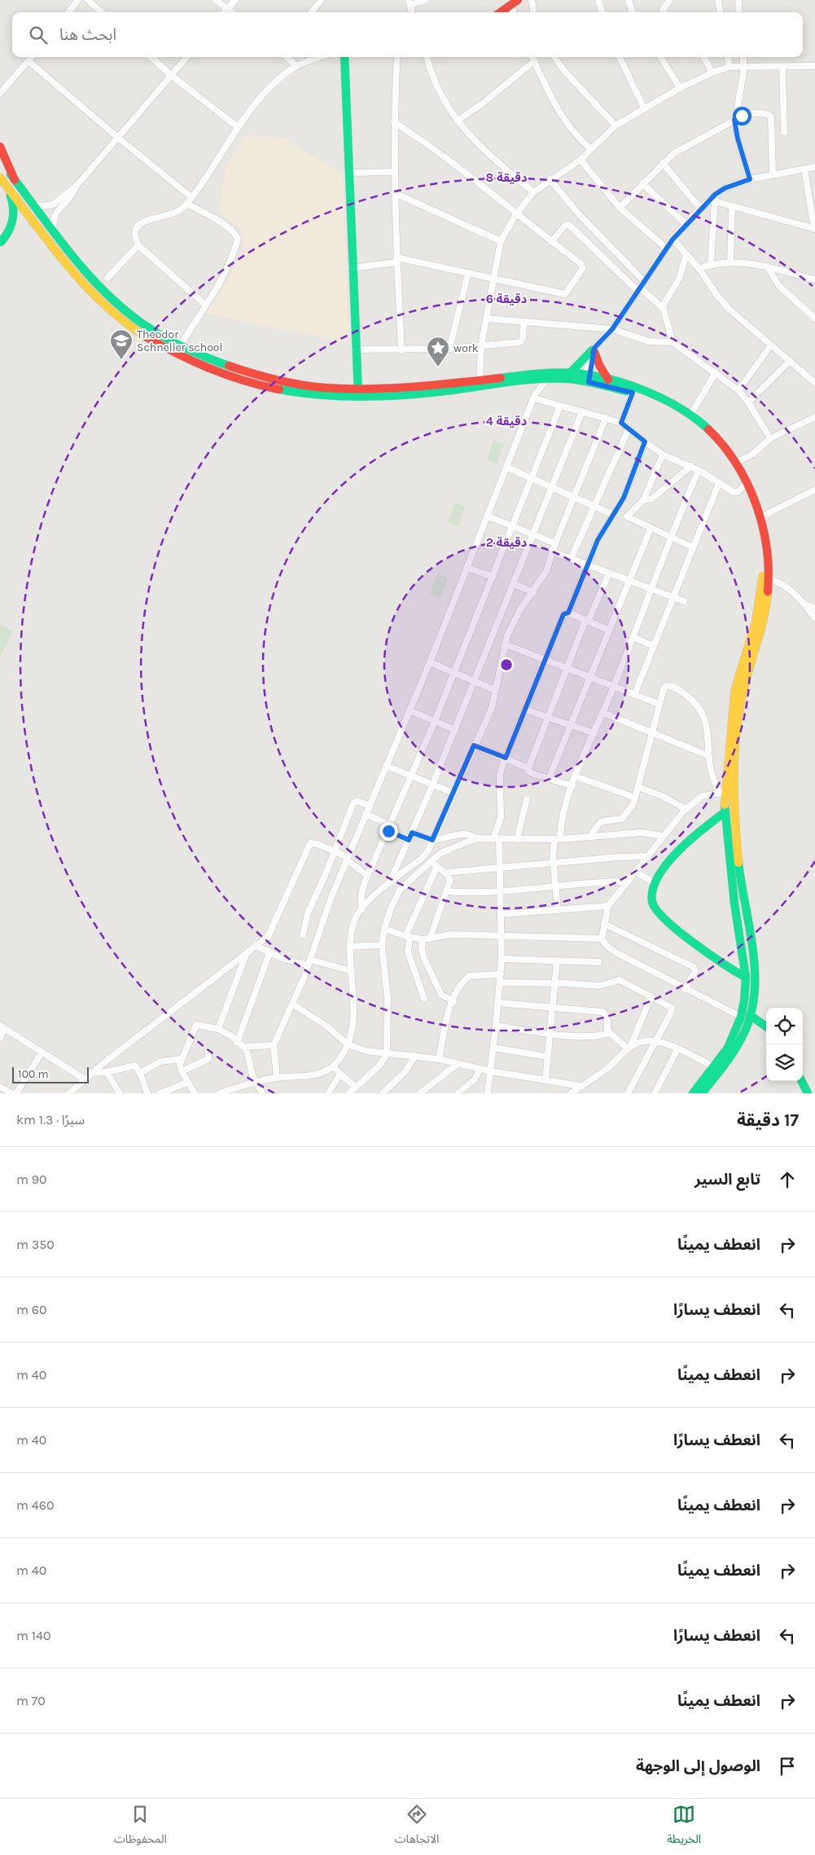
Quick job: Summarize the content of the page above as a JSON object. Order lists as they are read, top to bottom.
{
  "places": {
    "school or university": ["Theodor Schneller school"],
    "place": ["work"]
  },
  "scale_bar": "100 m",
  "page": {
    "search": "ابحث هنا",
    "scale": "100 m",
    "heading": ["17 دقيقة", "سيرًا · 1.3 km"],
    "list": [
      ["تابع السير", "90 m"],
      ["انعطف يمينًا", "350 m"],
      ["انعطف يسارًا", "60 m"],
      ["انعطف يمينًا", "40 m"],
      ["انعطف يسارًا", "40 m"],
      ["انعطف يمينًا", "460 m"],
      ["انعطف يمينًا", "40 m"],
      ["انعطف يسارًا", "140 m"],
      ["انعطف يمينًا", "70 m"],
      "الوصول إلى الوجهة"
    ],
    "nav": ["الخريطة", "الاتجاهات", "المحفوظات"]
  },
  "rings": [
    "8 دقيقة",
    "6 دقيقة",
    "4 دقيقة",
    "2 دقيقة"
  ]
}
